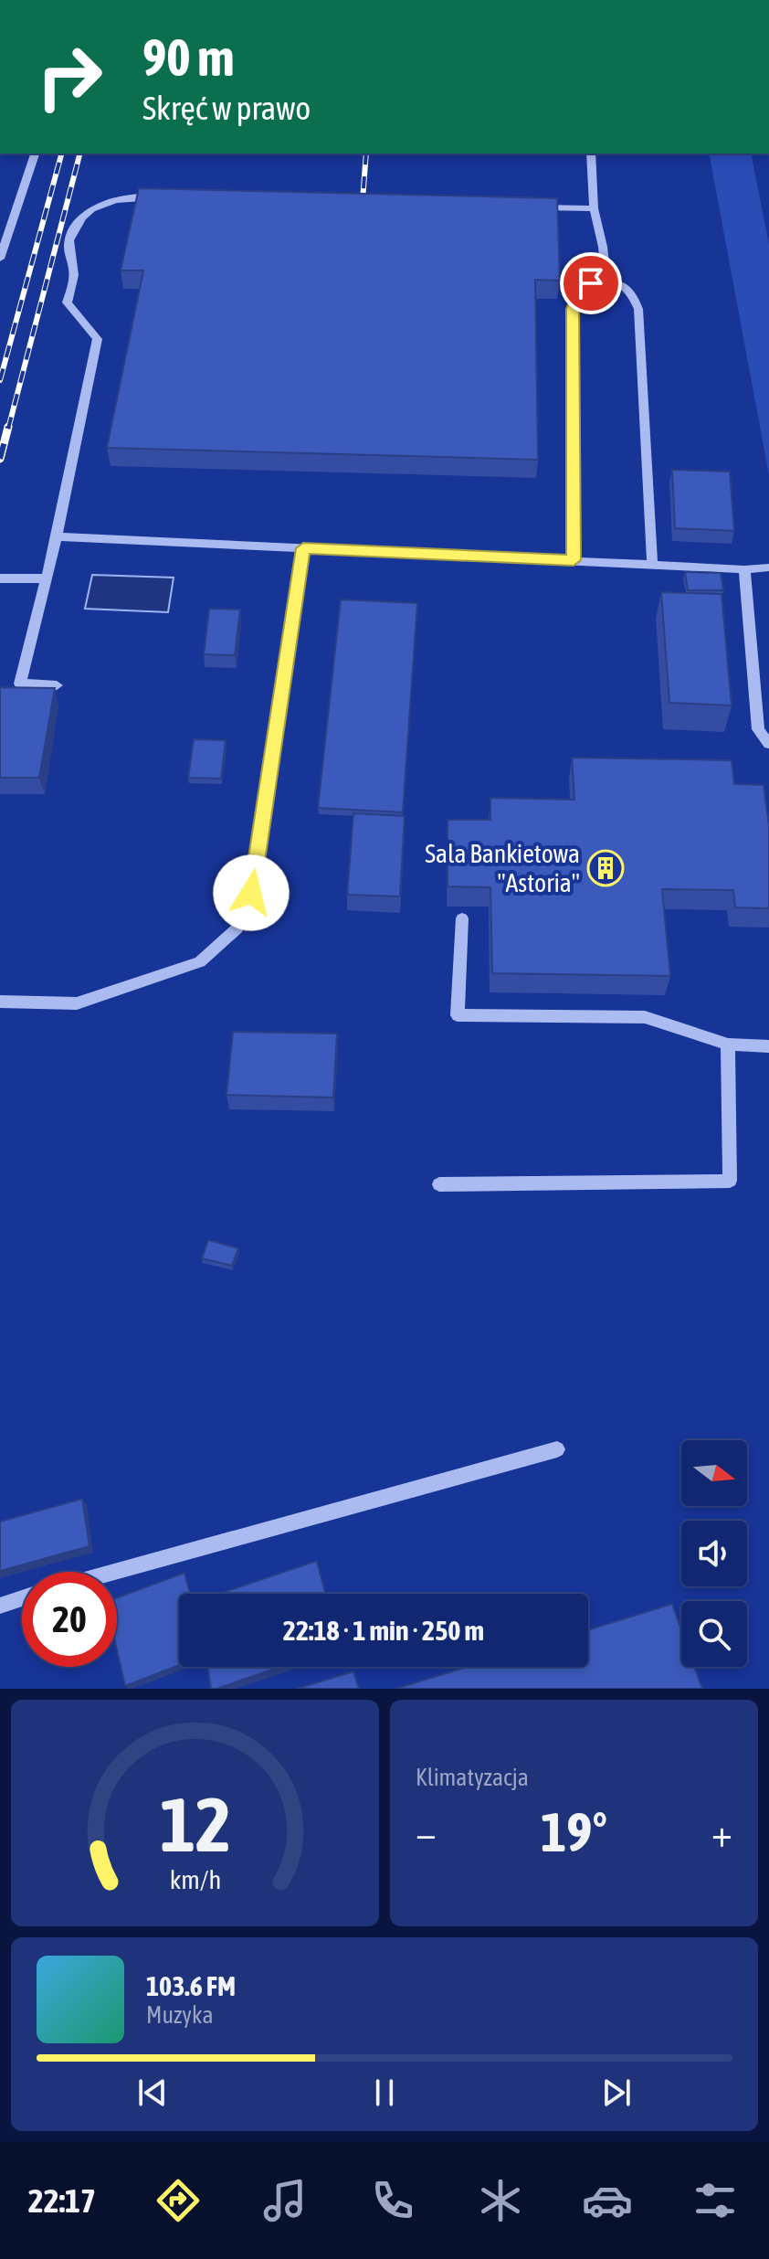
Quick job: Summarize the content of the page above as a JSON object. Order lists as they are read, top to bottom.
{
  "places": {
    "building": ["Sala Bankietowa \"Astoria\""]
  },
  "north": "right",
  "page": {
    "turn": ["90 m", "Skręć w prawo"],
    "limit": "20",
    "trip": "22:18 · 1 min · 250 m",
    "tile": "Klimatyzacja",
    "heat": ["−", "19°", "+"],
    "song": ["103.6 FM", "Muzyka"],
    "tabs": "22:17",
    "gauge": ["12", "km/h"]
  }
}
